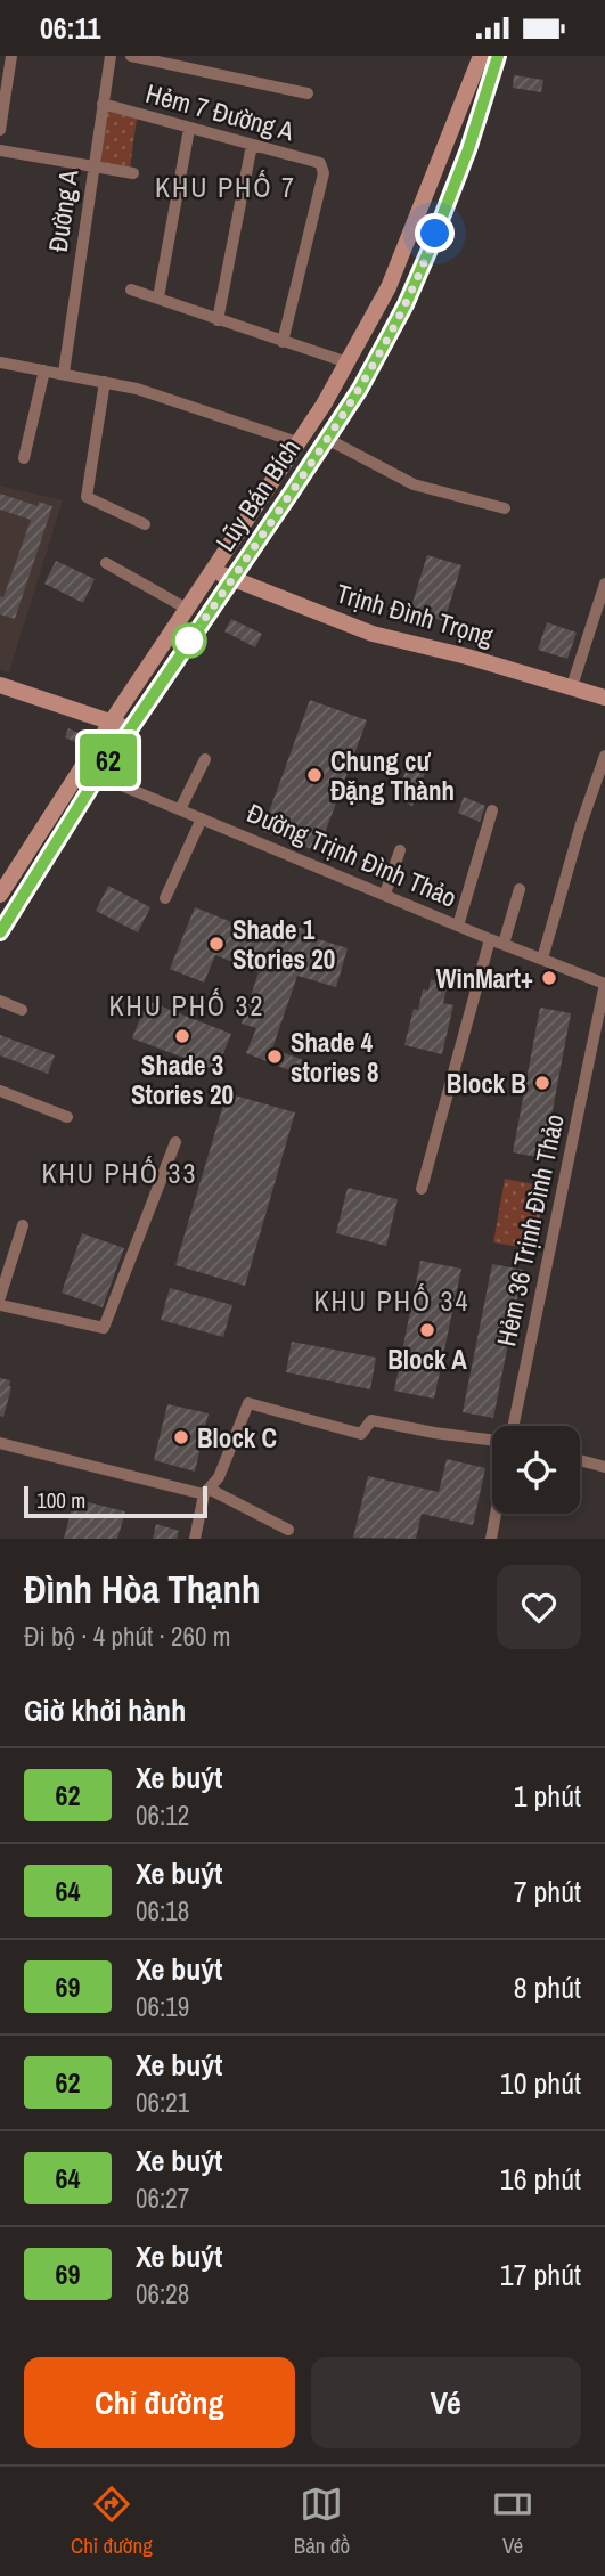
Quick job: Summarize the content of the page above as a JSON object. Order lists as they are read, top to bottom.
{
  "streets": {
    "main road": ["Lũy Bán Bích", "Trịnh Đình Trọng"],
    "street": [
      "Hẻm 7 Đường A",
      "Đường A",
      "Đường Trịnh Đình Thảo",
      "Hẻm 36 Trịnh Đình Thảo"
    ]
  },
  "crossings": [
    ["Hẻm 7 Đường A", "Đường A"],
    ["Lũy Bán Bích", "Trịnh Đình Trọng"],
    ["Lũy Bán Bích", "Đường Trịnh Đình Thảo"],
    ["Đường Trịnh Đình Thảo", "Hẻm 36 Trịnh Đình Thảo"]
  ],
  "districts": [
    "KHU PHỐ 7",
    "KHU PHỐ 32",
    "KHU PHỐ 33",
    "KHU PHỐ 34"
  ],
  "places": [
    "Chung cư Đặng Thành",
    "Shade 1 Stories 20",
    "WinMart+",
    "Shade 3 Stories 20",
    "Shade 4 stories 8",
    "Block B",
    "Block A",
    "Block C"
  ],
  "lines": ["bus line 62"],
  "scale_bar": "100 m",
  "page": {
    "status": "06:11",
    "on_map": "62",
    "scale": "100 m",
    "heading": [
      ["Đình Hòa Thạnh", "Đi bộ · 4 phút · 260 m"],
      "Giờ khởi hành"
    ],
    "list": [
      {
        "mark": "62",
        "name": "Xe buýt",
        "note": "06:12",
        "value": "1 phút"
      },
      {
        "mark": "64",
        "name": "Xe buýt",
        "note": "06:18",
        "value": "7 phút"
      },
      {
        "mark": "69",
        "name": "Xe buýt",
        "note": "06:19",
        "value": "8 phút"
      },
      {
        "mark": "62",
        "name": "Xe buýt",
        "note": "06:21",
        "value": "10 phút"
      },
      {
        "mark": "64",
        "name": "Xe buýt",
        "note": "06:27",
        "value": "16 phút"
      },
      {
        "mark": "69",
        "name": "Xe buýt",
        "note": "06:28",
        "value": "17 phút"
      }
    ],
    "buttons": ["Chỉ đường", "Vé"],
    "tabs": ["Chỉ đường", "Bản đồ", "Vé"]
  }
}
